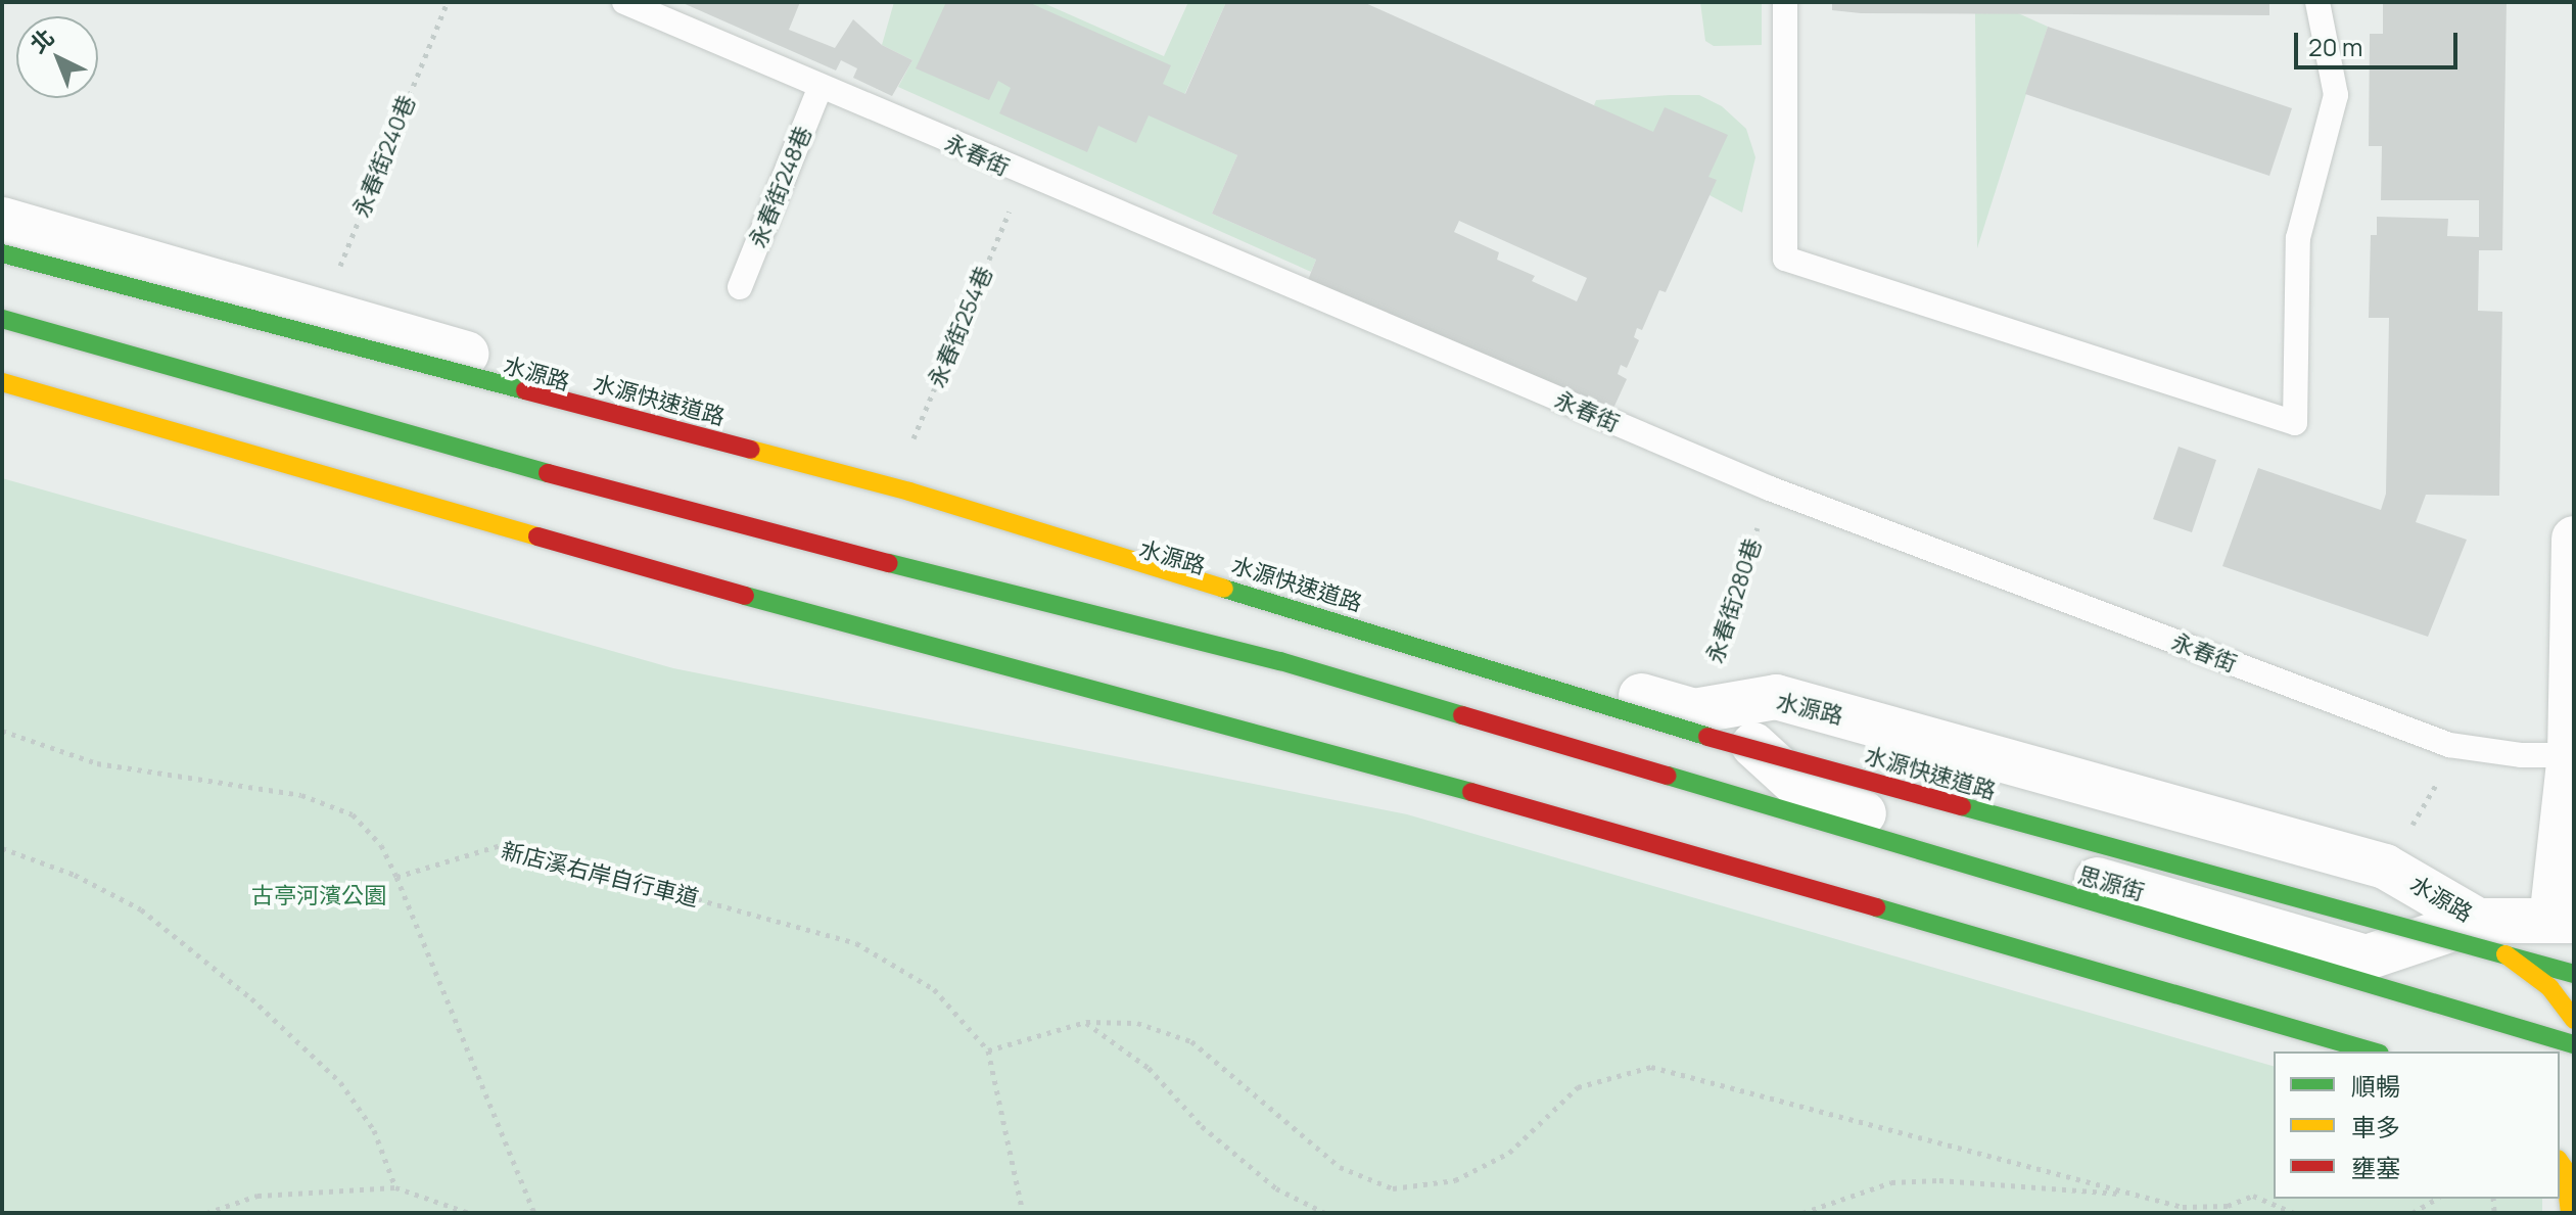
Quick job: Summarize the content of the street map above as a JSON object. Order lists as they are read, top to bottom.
{
  "streets": {
    "main road": ["水源快速道路"],
    "street": ["水源路", "思源街"],
    "lane": ["永春街", "永春街248巷"],
    "path": [
      "永春街240巷",
      "永春街254巷",
      "永春街280巷",
      "新店溪右岸自行車道"
    ]
  },
  "crossings": [
    ["永春街", "永春街248巷"],
    ["永春街", "永春街254巷"],
    ["永春街", "永春街280巷"],
    ["永春街240巷", "水源路"],
    ["永春街254巷", "水源路"],
    ["水源路", "永春街280巷"],
    ["水源路", "思源街"],
    ["永春街280巷", "思源街"]
  ],
  "parks": ["古亭河濱公園"],
  "legend": ["順暢", "車多", "壅塞"],
  "scale_bar": "20 m",
  "north": "top left"
}
